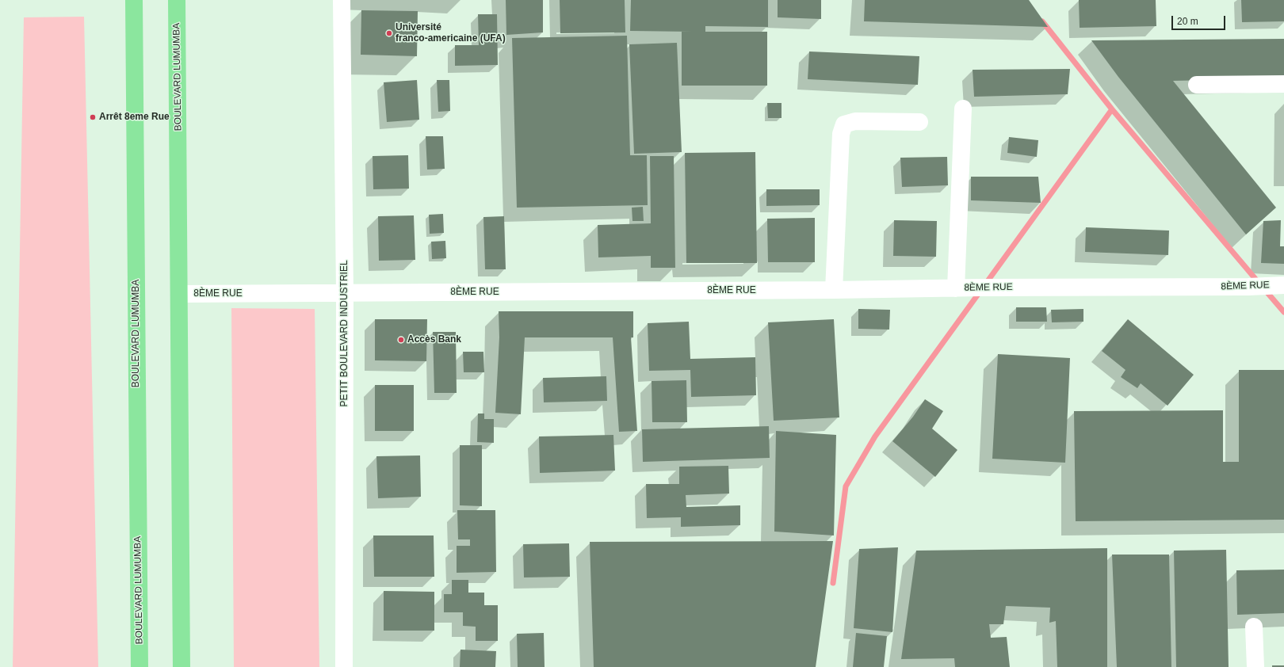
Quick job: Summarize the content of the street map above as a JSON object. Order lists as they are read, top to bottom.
{
  "streets": {
    "highway": ["BOULEVARD LUMUMBA"],
    "street": ["8ÈME RUE", "PETIT BOULEVARD INDUSTRIEL"]
  },
  "crossings": [
    ["BOULEVARD LUMUMBA", "8ÈME RUE"],
    ["8ÈME RUE", "PETIT BOULEVARD INDUSTRIEL"]
  ],
  "places": ["Université franco-americaine (UFA)", "Arrêt 8eme Rue", "Accès Bank"],
  "scale_bar": "20 m"
}
